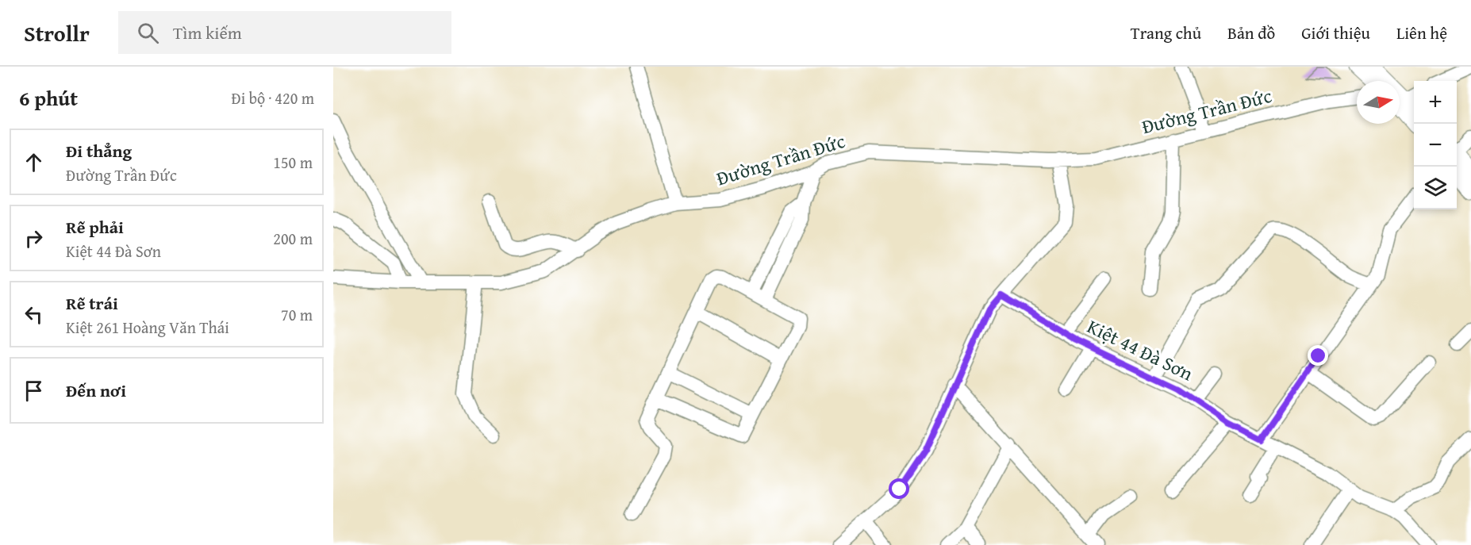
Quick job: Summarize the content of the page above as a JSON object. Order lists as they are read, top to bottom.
{
  "streets": {
    "street": ["Đường Trần Đức", "Kiệt 44 Đà Sơn"]
  },
  "north": "right",
  "page": {
    "header": "Strollr",
    "search": "Tìm kiếm",
    "nav": [
      "Trang chủ",
      "Bản đồ",
      "Giới thiệu",
      "Liên hệ"
    ],
    "heading": ["6 phút", "Đi bộ · 420 m"],
    "map_buttons": ["+", "−"],
    "list": [
      ["Đi thẳng", "Đường Trần Đức", "150 m"],
      ["Rẽ phải", "Kiệt 44 Đà Sơn", "200 m"],
      ["Rẽ trái", "Kiệt 261 Hoàng Văn Thái", "70 m"],
      "Đến nơi"
    ]
  }
}
